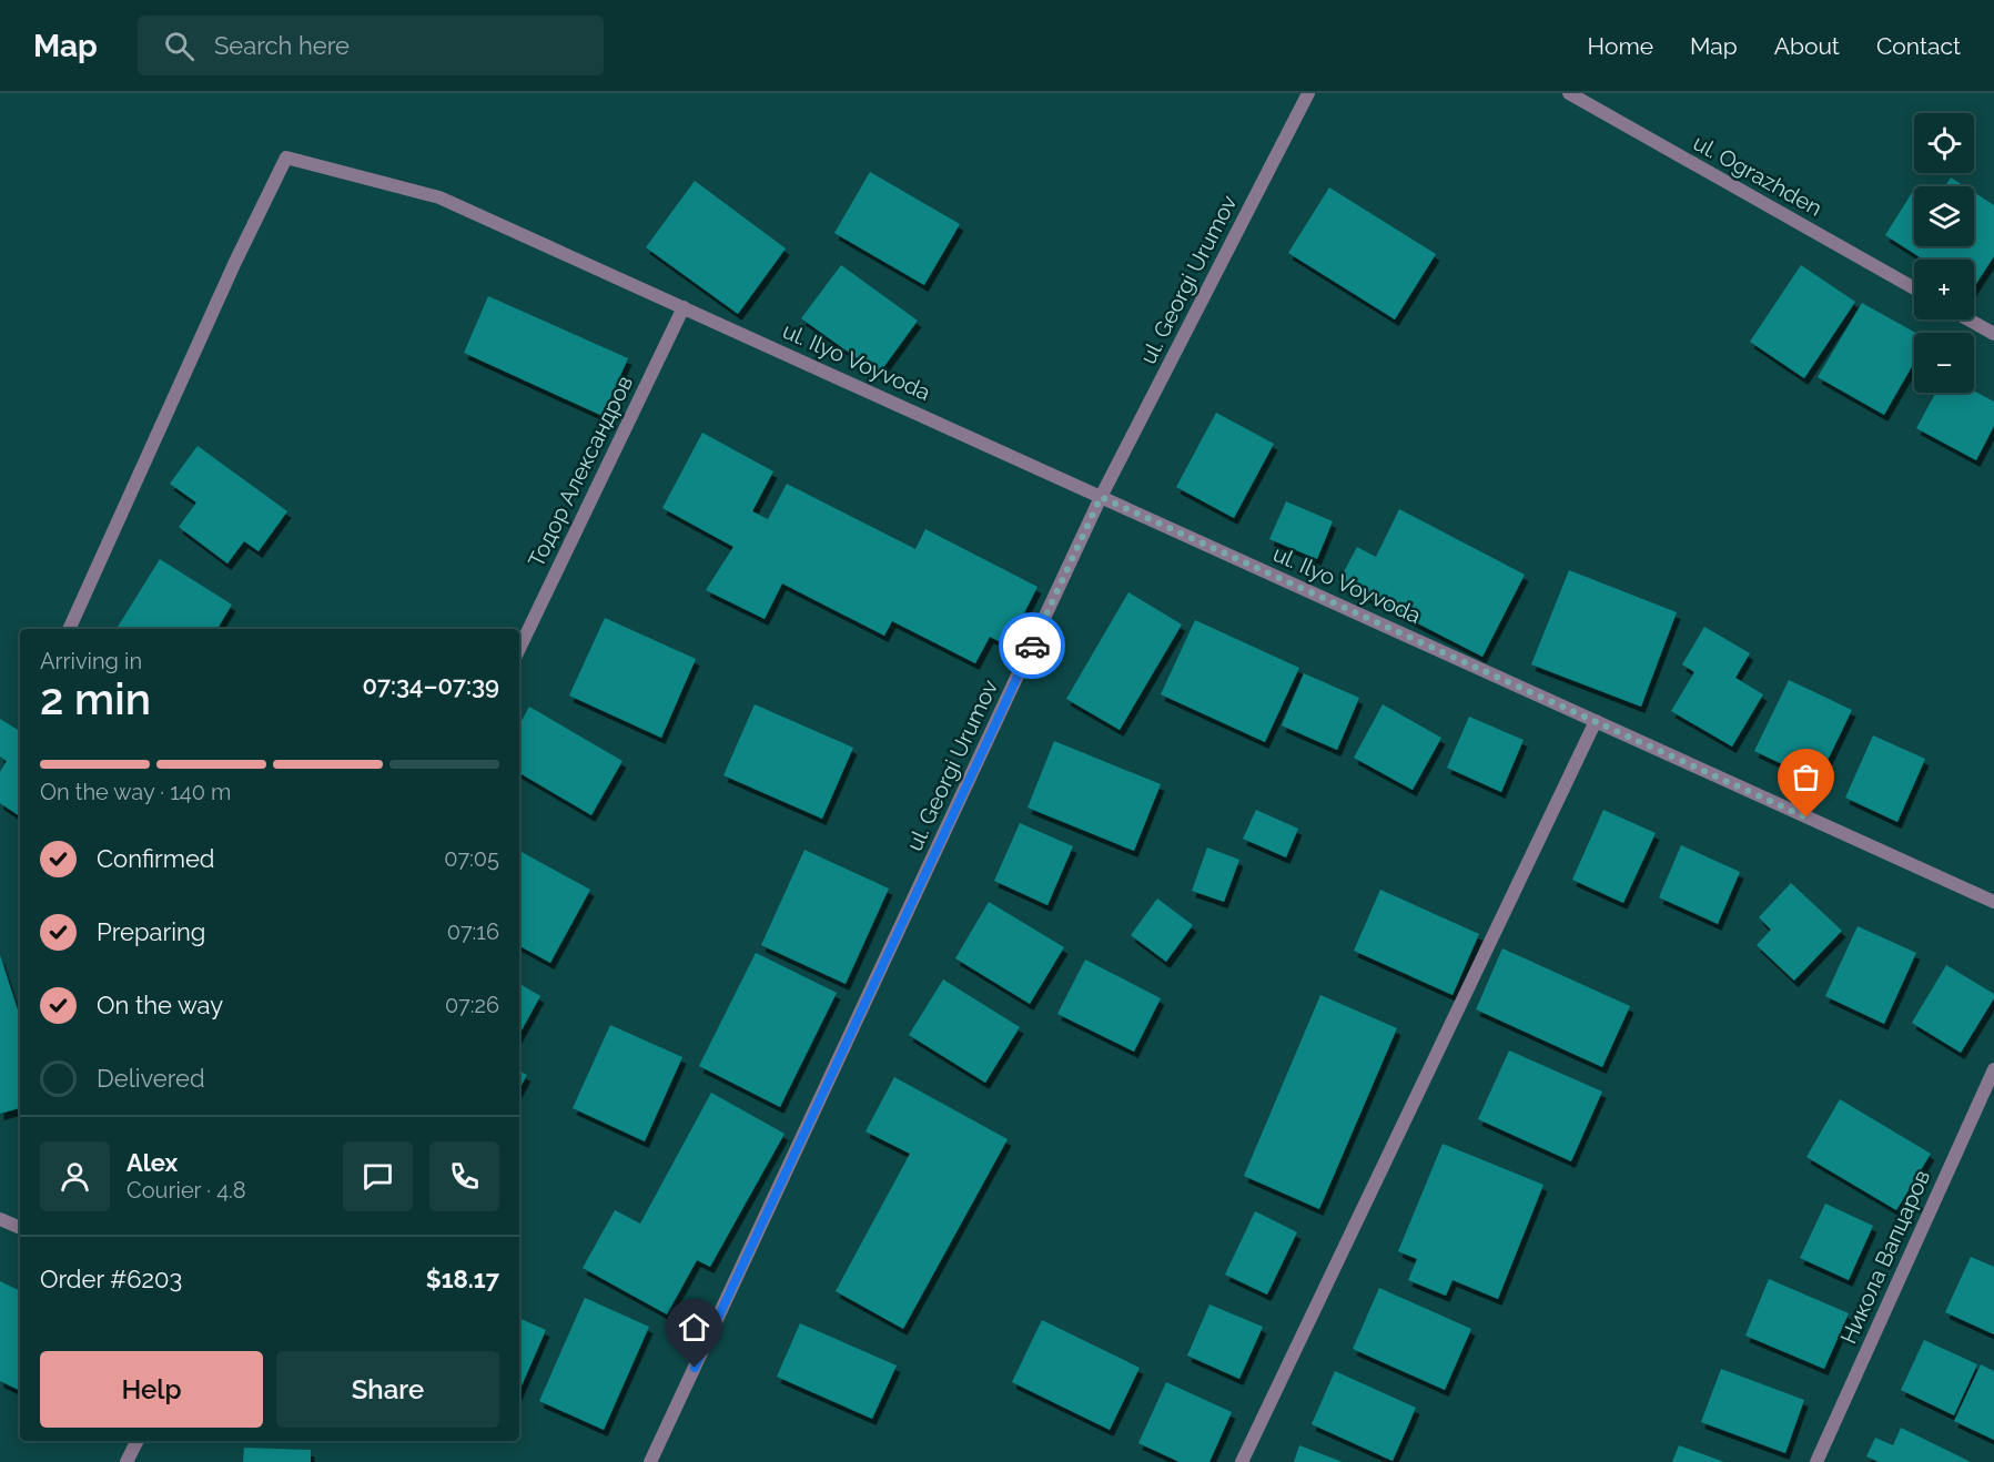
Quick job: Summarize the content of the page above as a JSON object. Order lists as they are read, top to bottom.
{
  "streets": {
    "street": [
      "ul. Ograzhden",
      "ul. Georgi Urumov",
      "ul. Ilyo Voyvoda",
      "Тодор Александров",
      "Никола Вапцаров"
    ]
  },
  "crossings": [
    ["ul. Georgi Urumov", "ul. Ilyo Voyvoda"],
    ["ul. Ilyo Voyvoda", "Тодор Александров"]
  ],
  "page": {
    "header": "Map",
    "search": "Search here",
    "nav": [
      "Home",
      "Map",
      "About",
      "Contact"
    ],
    "map_buttons": ["+", "−"],
    "heading": ["2 min", "Arriving in", "07:34–07:39"],
    "panel": [
      "Alex",
      "Courier · 4.8",
      "Order #6203",
      "$18.17"
    ],
    "bar": "On the way · 140 m",
    "list": [
      ["Confirmed", "07:05"],
      ["Preparing", "07:16"],
      ["On the way", "07:26"],
      "Delivered"
    ],
    "buttons": ["Help", "Share"]
  }
}
